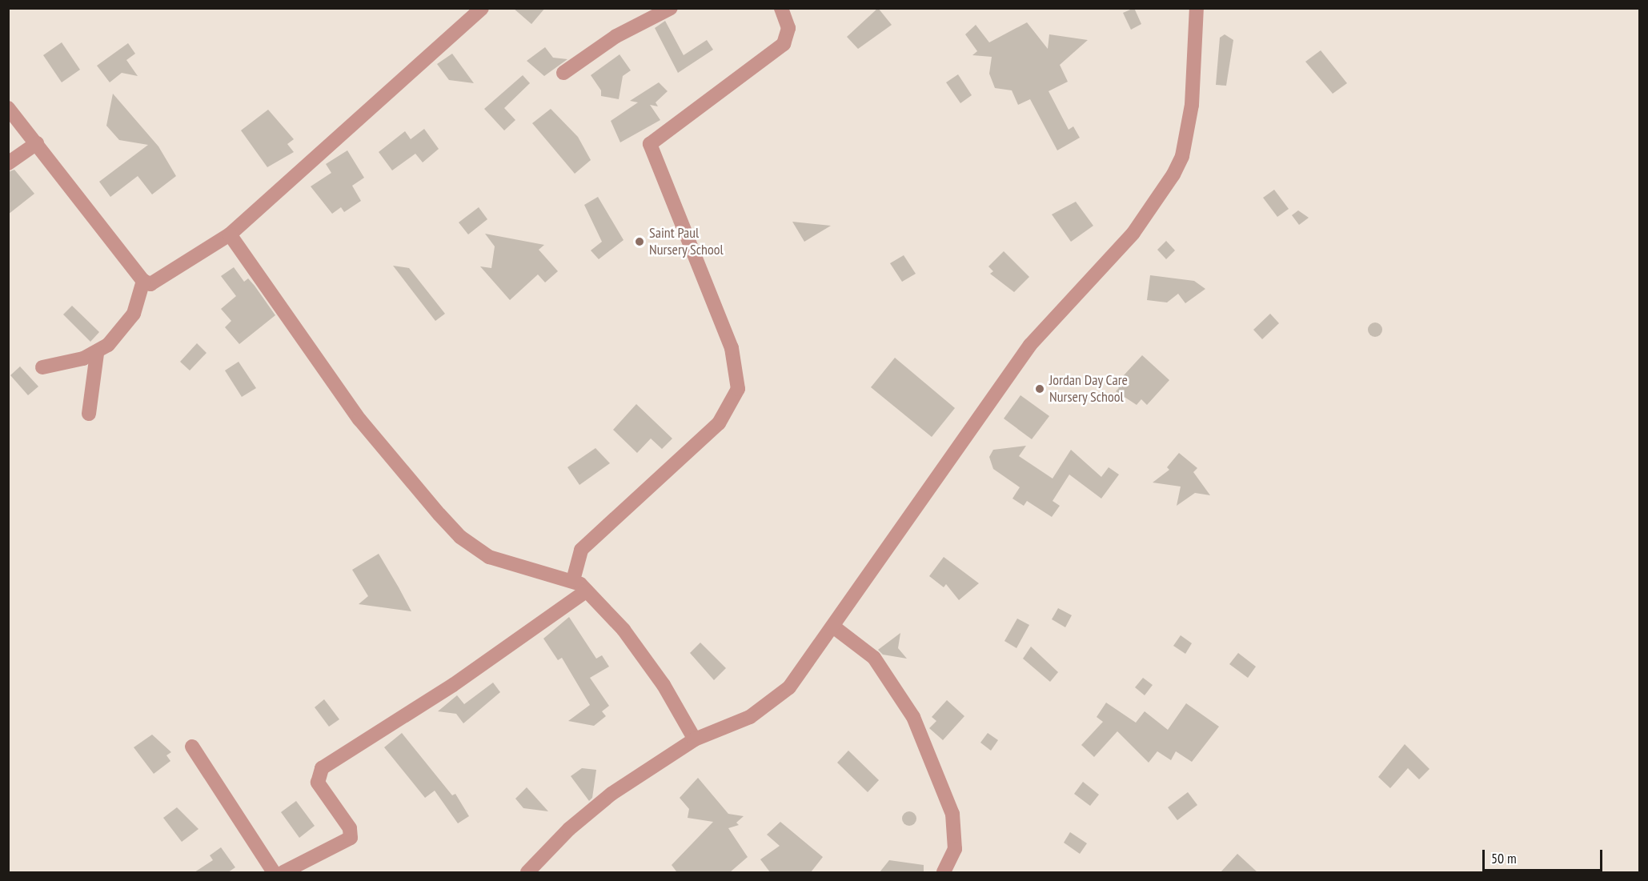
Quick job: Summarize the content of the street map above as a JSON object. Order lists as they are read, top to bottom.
{
  "places": ["Saint Paul Nursery School", "Jordan Day Care Nursery School"],
  "scale_bar": "50 m"
}
